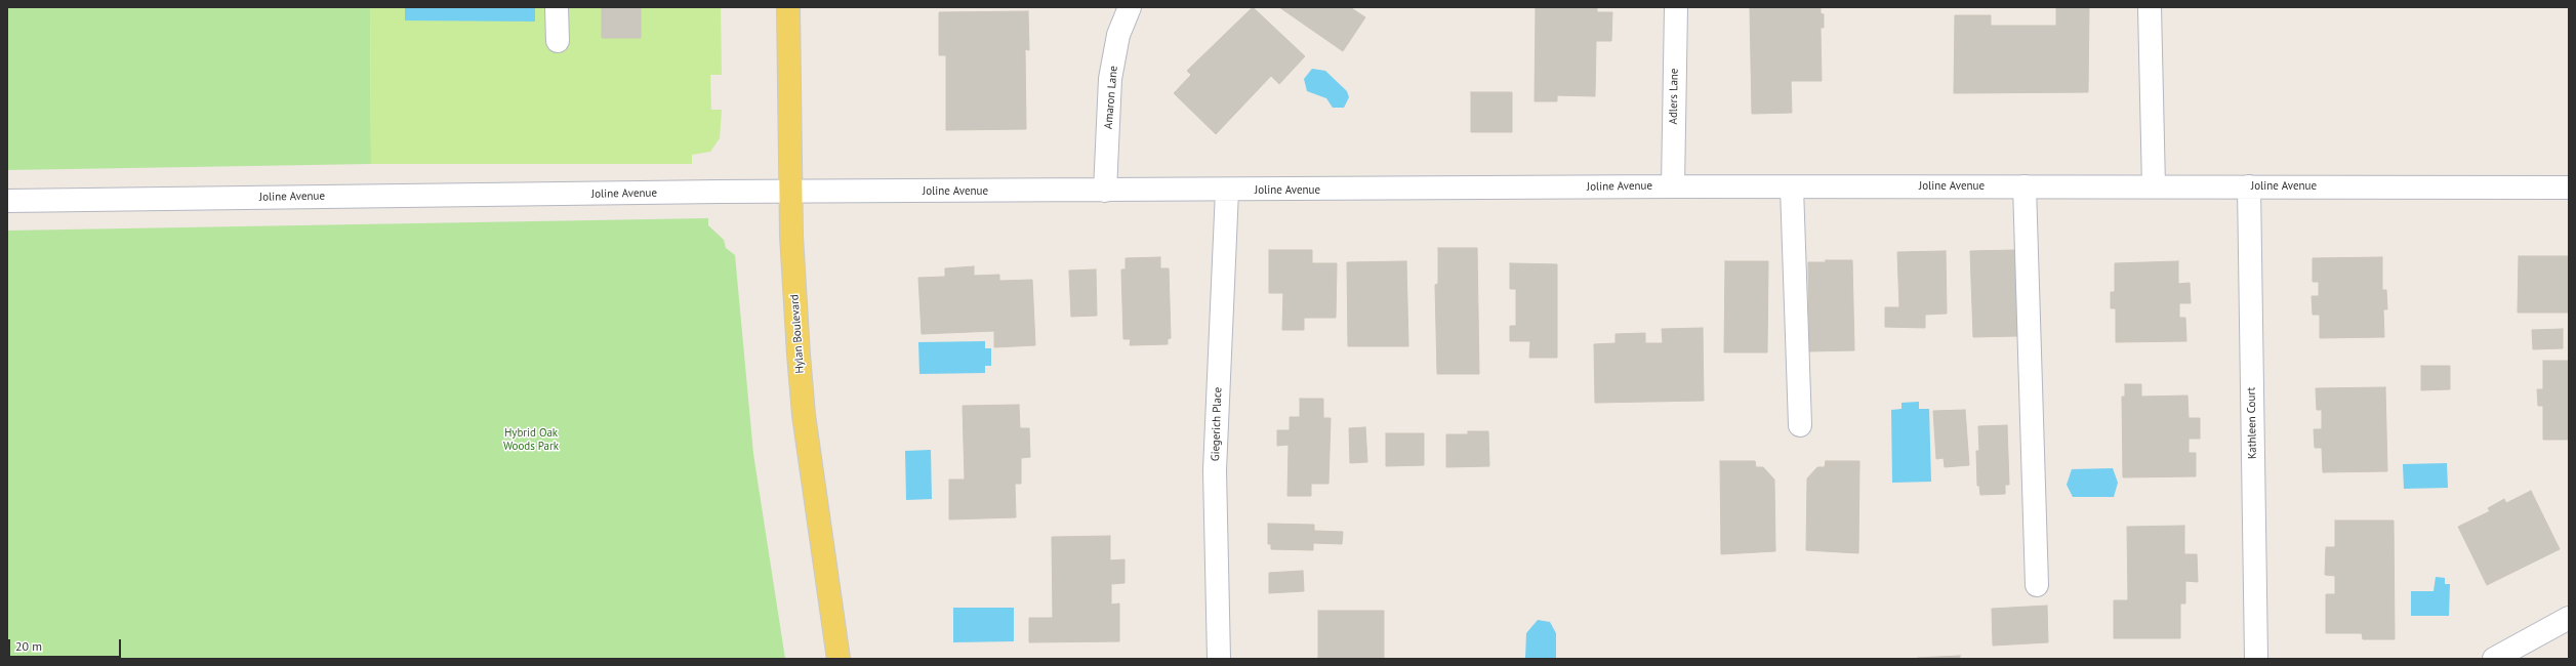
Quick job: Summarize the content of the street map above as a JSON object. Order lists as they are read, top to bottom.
{
  "streets": {
    "main road": ["Hylan Boulevard"],
    "street": [
      "Adlers Lane",
      "Amaron Lane",
      "Joline Avenue",
      "Kathleen Court",
      "Giegerich Place"
    ]
  },
  "crossings": [
    ["Adlers Lane", "Joline Avenue"],
    ["Amaron Lane", "Joline Avenue"],
    ["Joline Avenue", "Hylan Boulevard"],
    ["Joline Avenue", "Kathleen Court"],
    ["Joline Avenue", "Giegerich Place"]
  ],
  "parks": ["Hybrid Oak Woods Park"],
  "scale_bar": "20 m"
}
